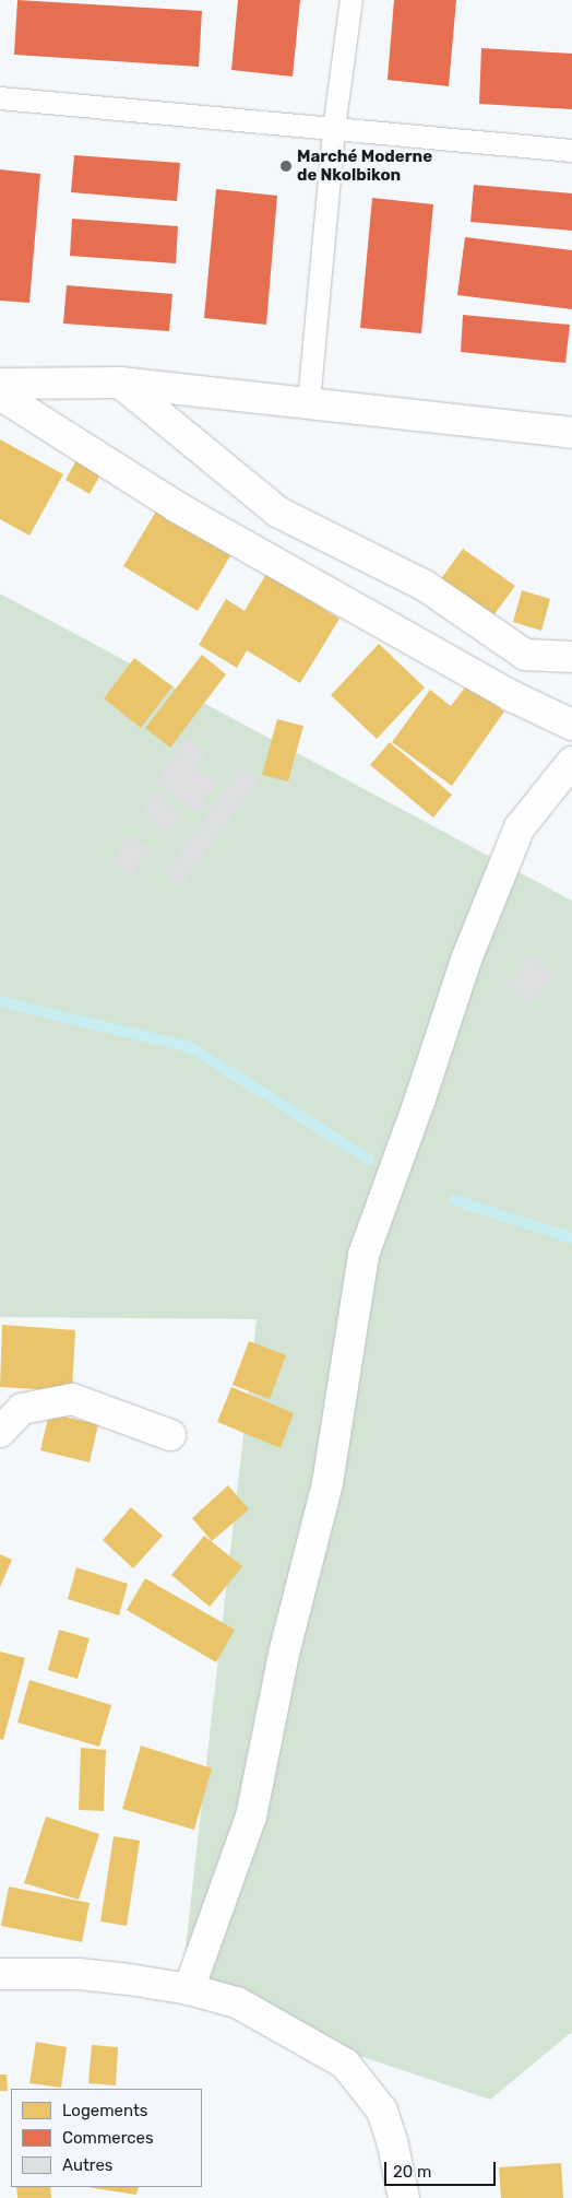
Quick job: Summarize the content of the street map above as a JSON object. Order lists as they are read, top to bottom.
{
  "places": ["Marché Moderne de Nkolbikon"],
  "legend": ["Logements", "Commerces", "Autres"],
  "scale_bar": "20 m"
}
